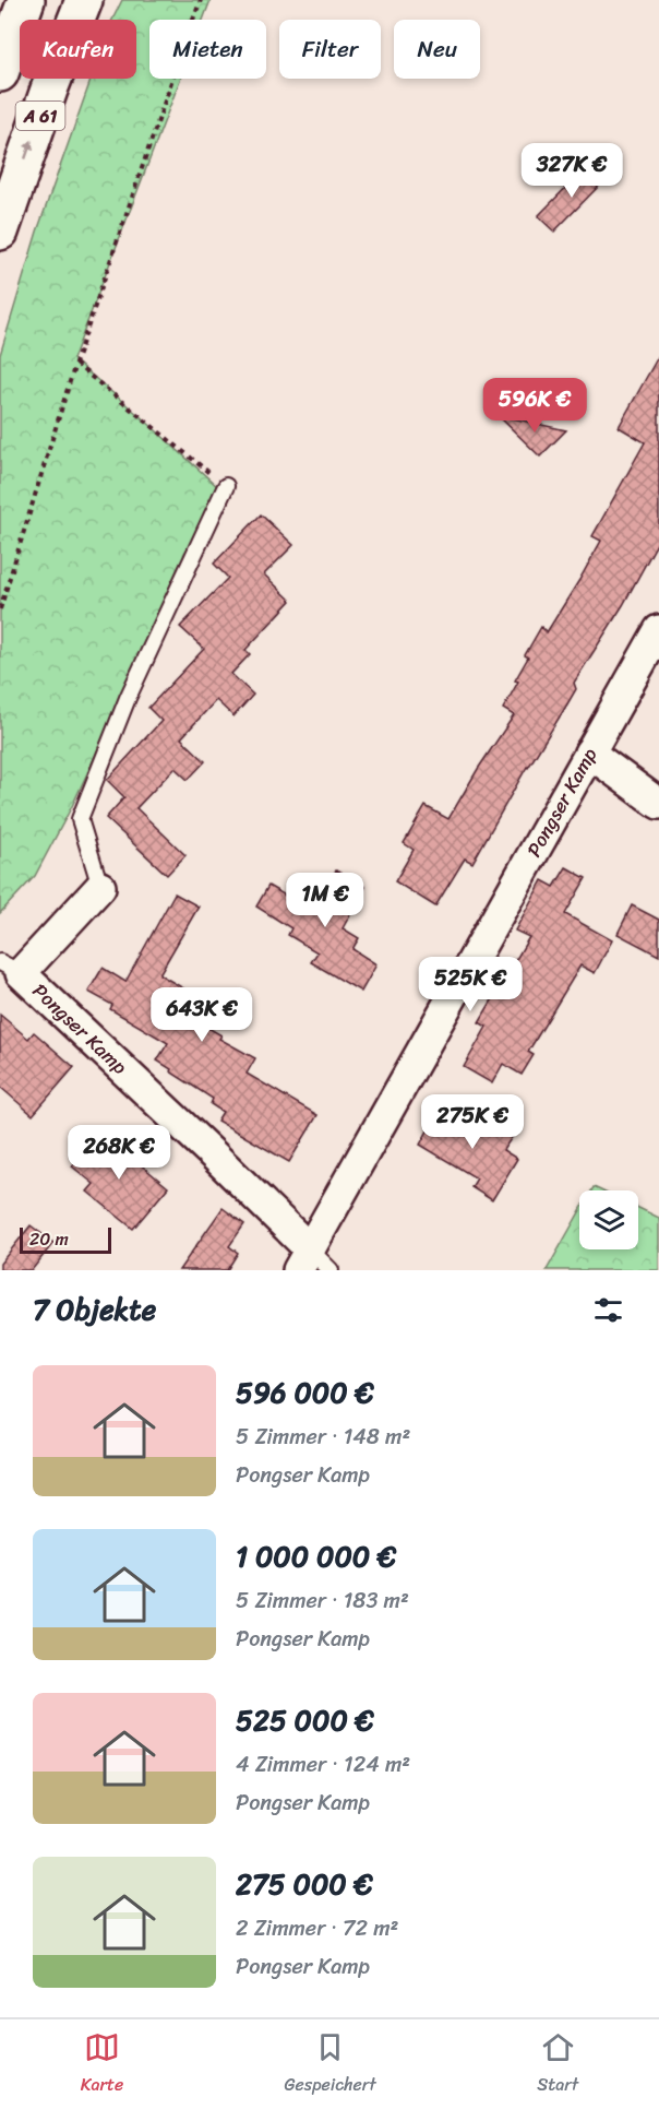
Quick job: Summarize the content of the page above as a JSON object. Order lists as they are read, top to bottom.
{
  "streets": {
    "highway": ["A 61"],
    "street": ["Pongser Kamp"]
  },
  "scale_bar": "20 m",
  "page": {
    "chip": [
      "Kaufen",
      "Mieten",
      "Filter",
      "Neu"
    ],
    "price": [
      "327K €",
      "596K €",
      "1M €",
      "525K €",
      "643K €",
      "275K €",
      "268K €"
    ],
    "scale": "20 m",
    "heading": "7 Objekte",
    "list": [
      {
        "name": "596 000 €",
        "note": "5 Zimmer · 148 m² · Pongser Kamp"
      },
      {
        "name": "1 000 000 €",
        "note": "5 Zimmer · 183 m² · Pongser Kamp"
      },
      {
        "name": "525 000 €",
        "note": "4 Zimmer · 124 m² · Pongser Kamp"
      },
      {
        "name": "275 000 €",
        "note": "2 Zimmer · 72 m² · Pongser Kamp"
      }
    ],
    "tabs": ["Karte", "Gespeichert", "Start"]
  }
}
